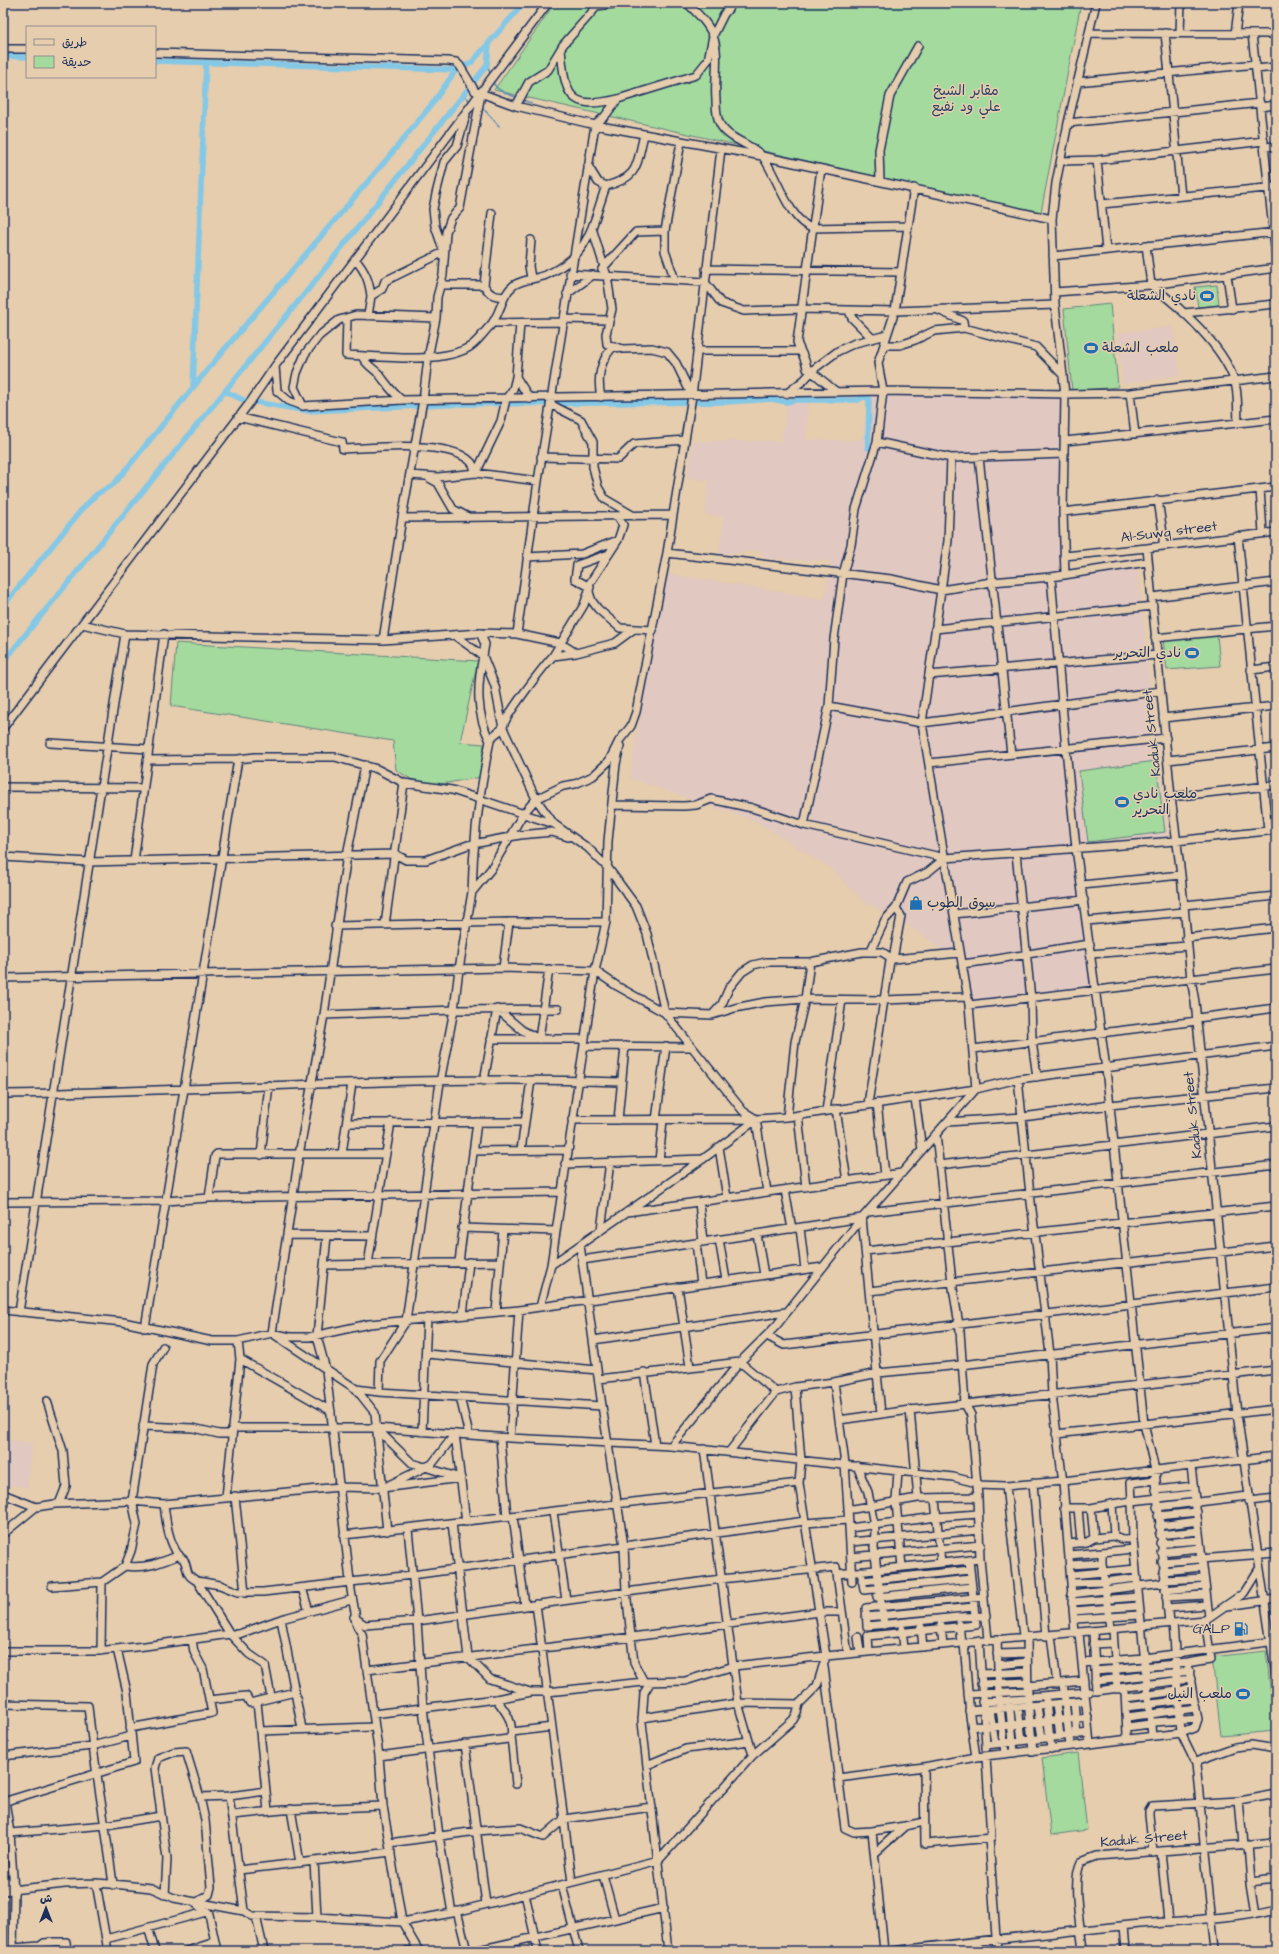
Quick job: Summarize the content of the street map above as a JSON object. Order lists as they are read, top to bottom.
{
  "streets": {
    "street": ["Al-Suwq street", "Kaduk Street"]
  },
  "crossings": [
    ["Al-Suwq street", "Kaduk Street"]
  ],
  "parks": ["مقابر الشيخ علي ود نفيع"],
  "places": {
    "sports": [
      "نادي الشعلة",
      "ملعب الشعلة",
      "نادي التحرير",
      "ملعب نادي التحرير",
      "ملعب النيل"
    ],
    "shop": ["سوق الطوب"],
    "fuel station": ["GALP"]
  },
  "legend": ["طريق", "حديقة"],
  "north": "top"
}
